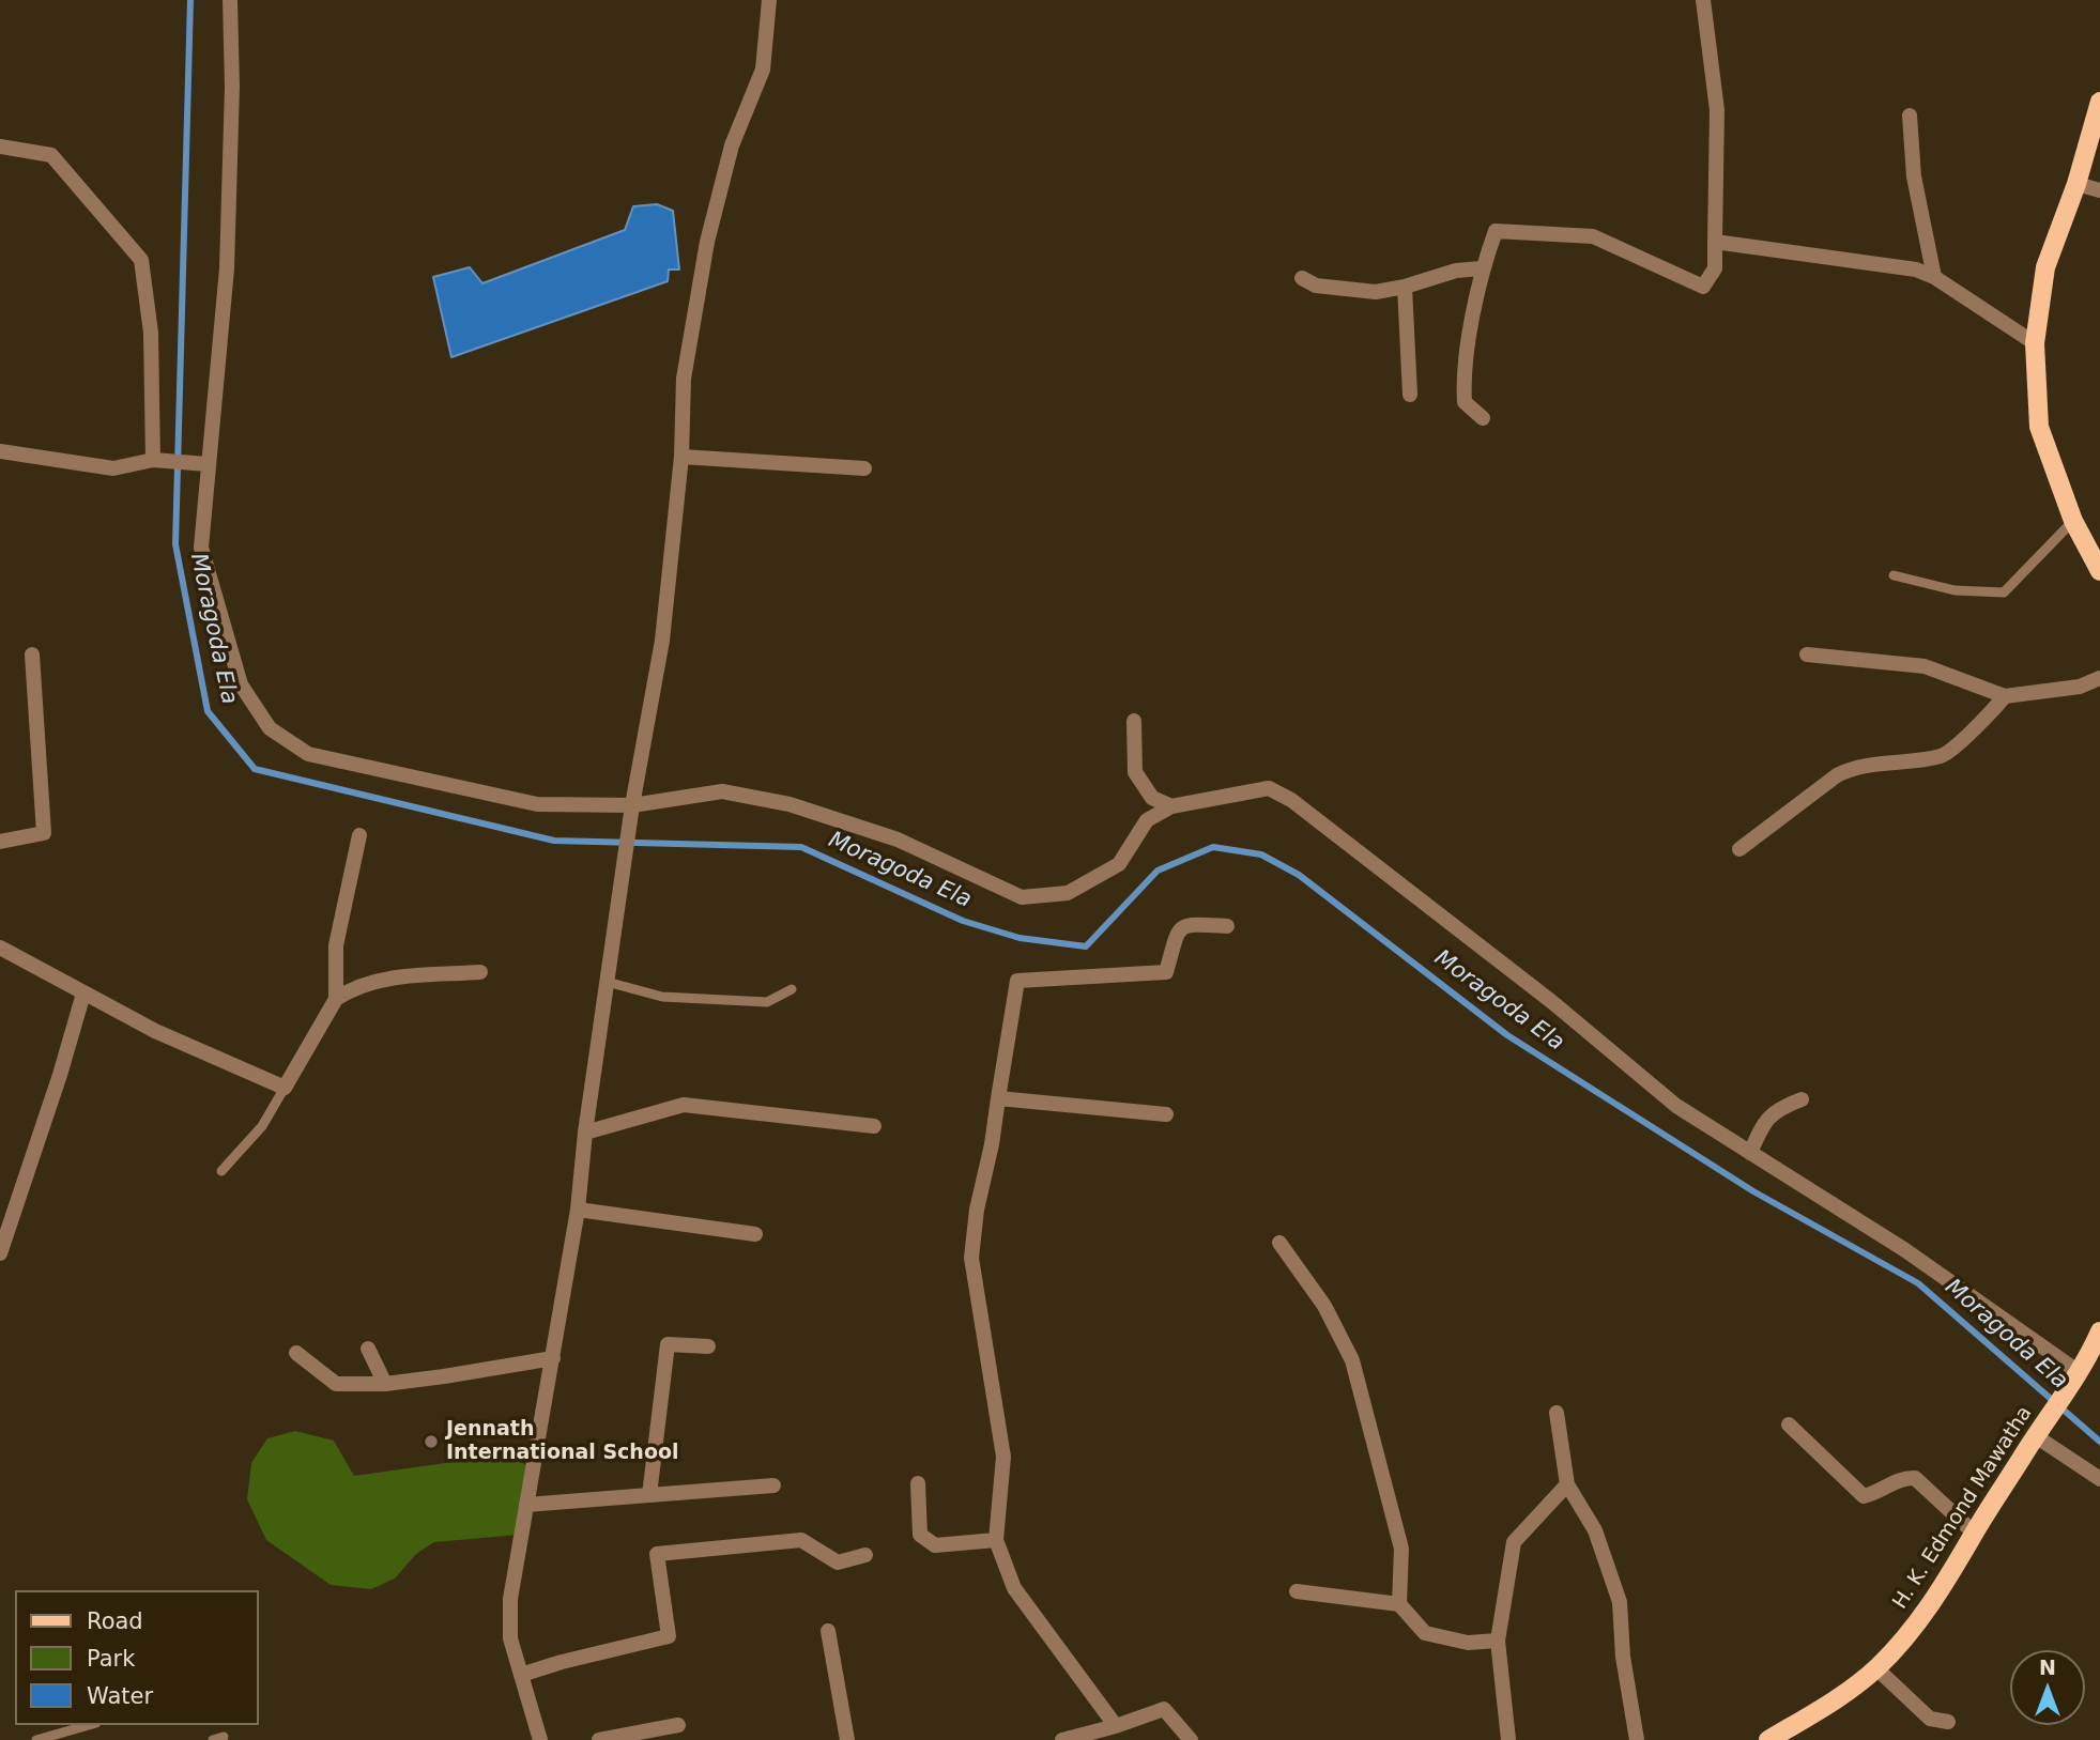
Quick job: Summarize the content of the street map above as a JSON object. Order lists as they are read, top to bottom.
{
  "streets": {
    "main road": ["H. K. Edmond Mawatha"]
  },
  "water": ["Moragoda Ela"],
  "places": ["Jennath International School"],
  "legend": ["Road", "Park", "Water"],
  "north": "top"
}
